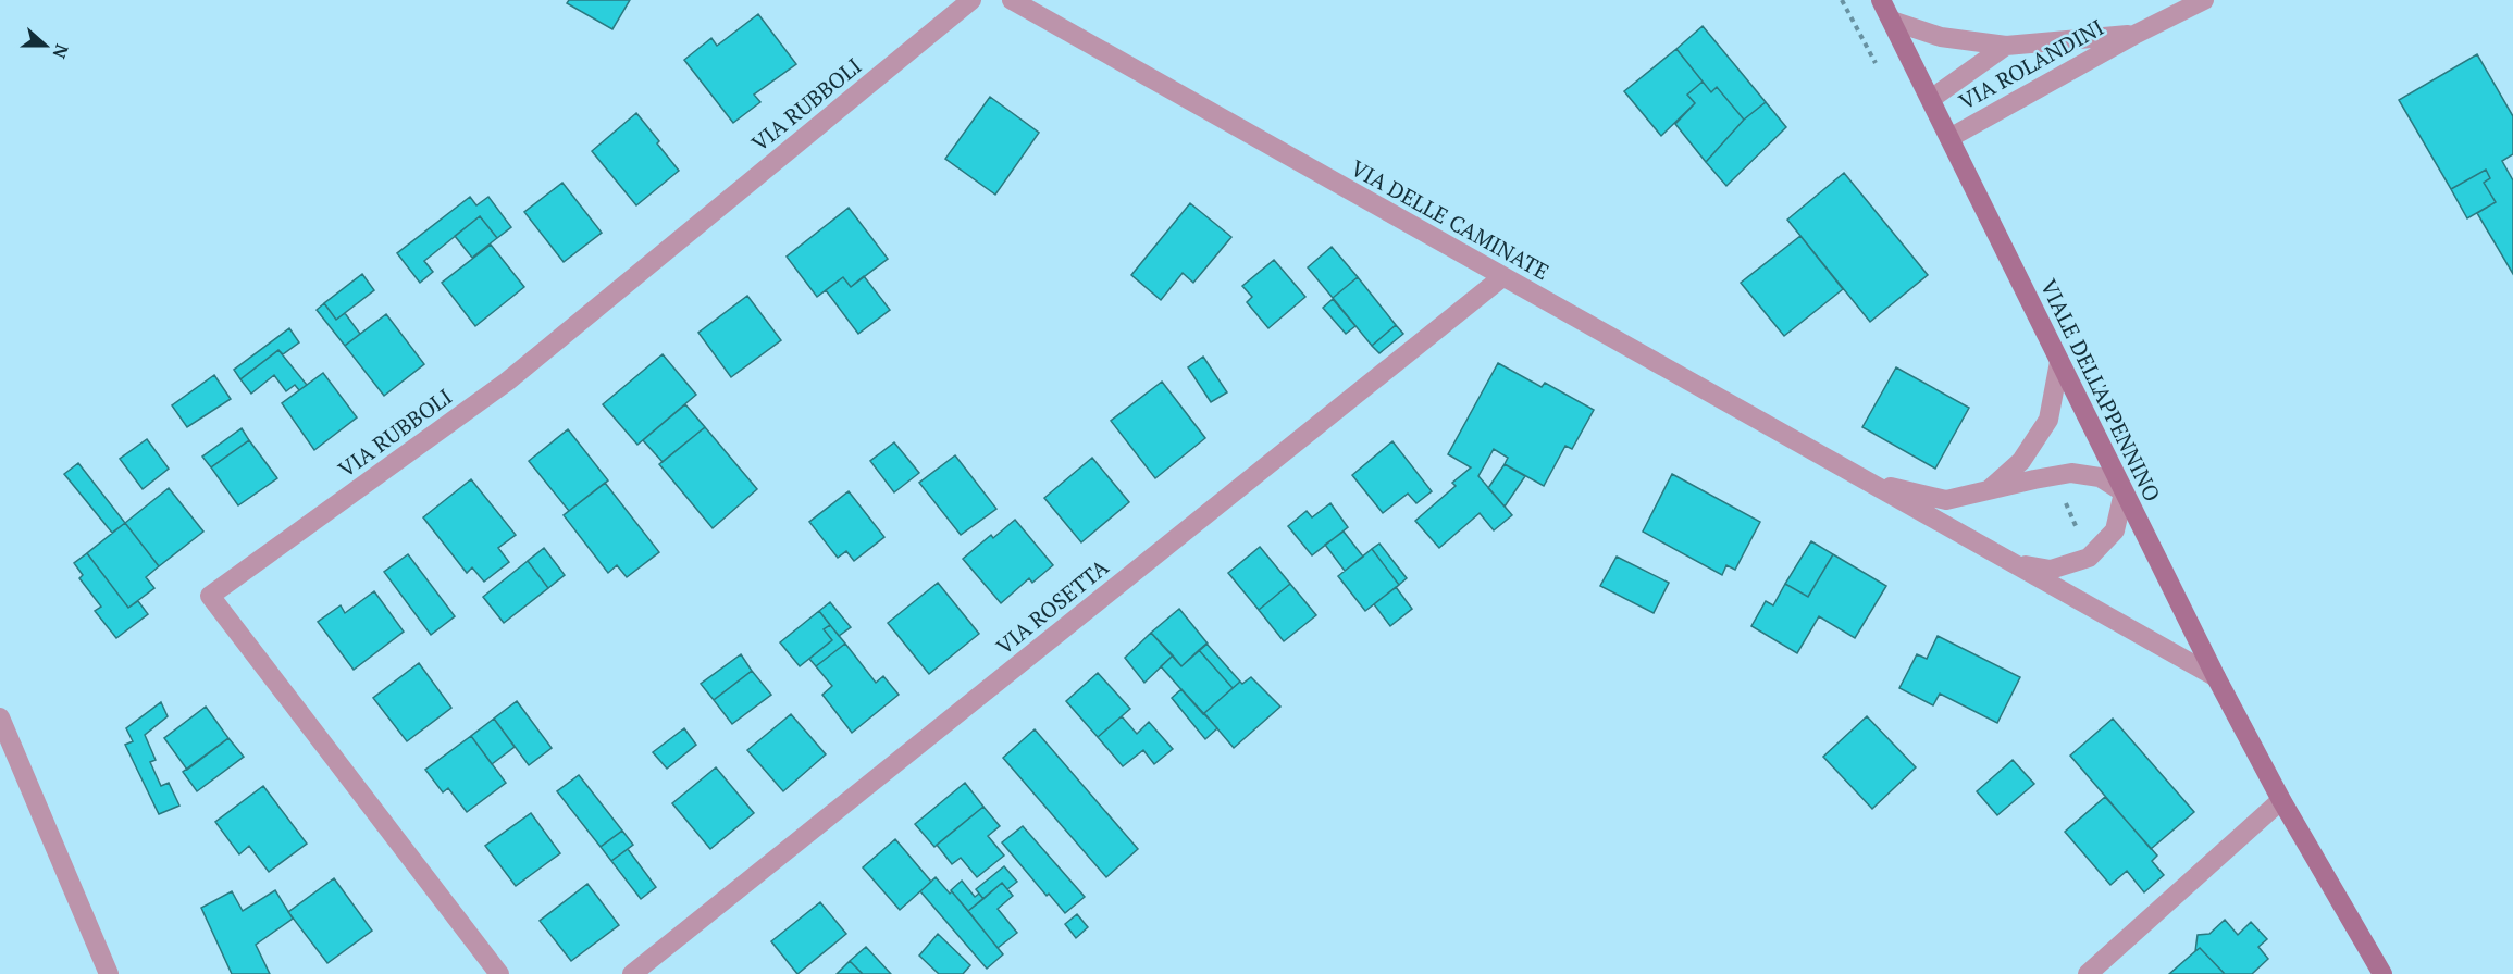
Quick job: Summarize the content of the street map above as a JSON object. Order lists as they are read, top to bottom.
{
  "streets": {
    "main road": ["VIALE DELL'APPENNINO"],
    "street": [
      "VIA ROLANDINI",
      "VIA RUBBOLI",
      "VIA DELLE CAMINATE",
      "VIA ROSETTA"
    ]
  },
  "crossings": [
    ["VIA ROLANDINI", "VIALE DELL'APPENNINO"],
    ["VIA DELLE CAMINATE", "VIALE DELL'APPENNINO"],
    ["VIA DELLE CAMINATE", "VIA ROSETTA"]
  ],
  "north": "right"
}
